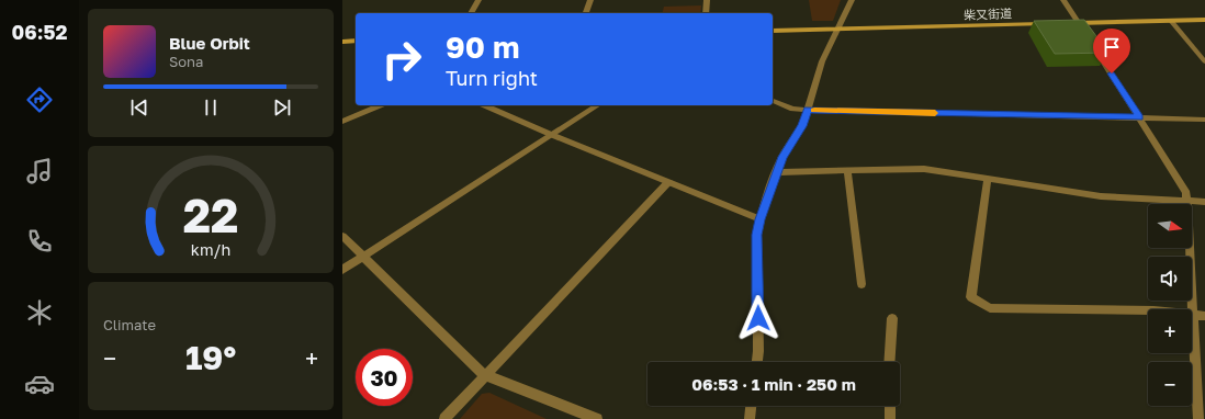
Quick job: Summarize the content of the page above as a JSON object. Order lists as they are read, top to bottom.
{
  "streets": {
    "main road": ["柴又街道"]
  },
  "north": "right",
  "page": {
    "tabs": "06:52",
    "turn": ["90 m", "Turn right"],
    "song": ["Blue Orbit", "Sona"],
    "map_buttons": ["+", "−"],
    "tile": "Climate",
    "heat": ["−", "19°", "+"],
    "limit": "30",
    "trip": "06:53 · 1 min · 250 m",
    "gauge": ["22", "km/h"]
  }
}
